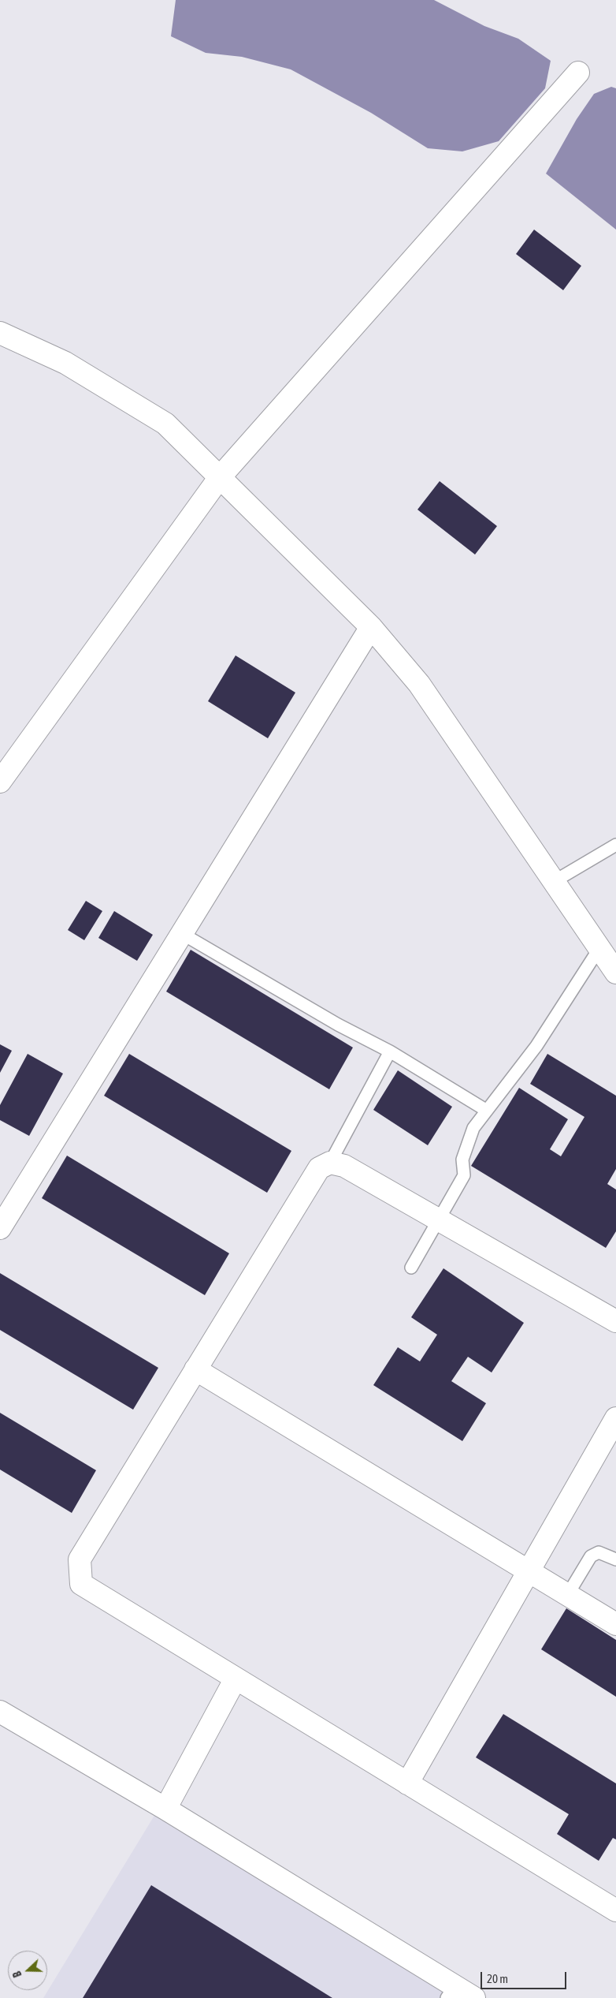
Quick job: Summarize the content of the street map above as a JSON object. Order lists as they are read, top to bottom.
{
  "scale_bar": "20 m",
  "north": "left"
}
